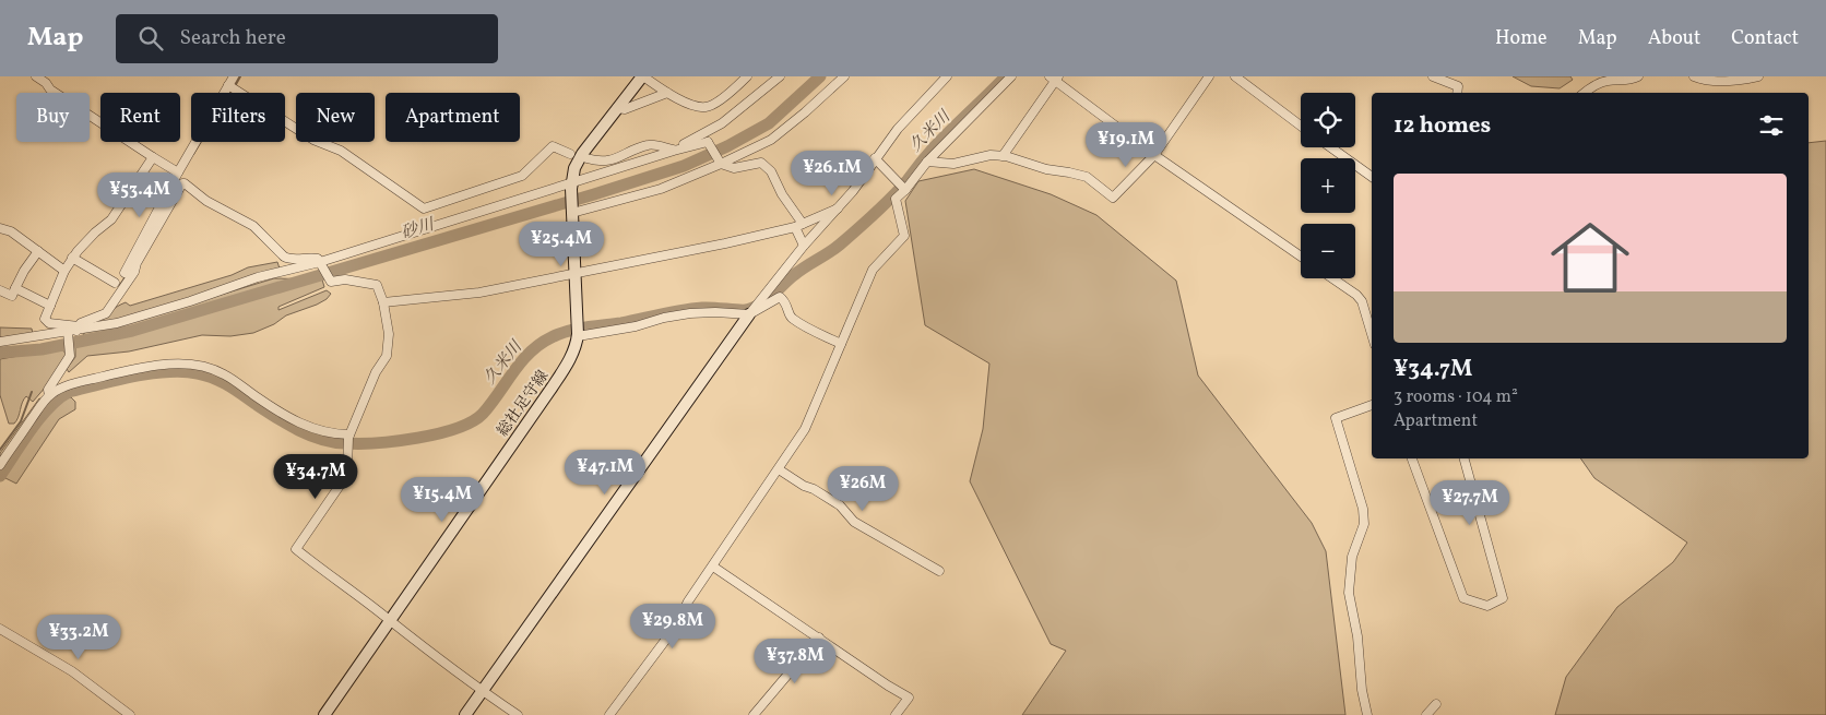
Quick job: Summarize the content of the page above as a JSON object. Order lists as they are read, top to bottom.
{
  "streets": {
    "main road": ["総社足守線"]
  },
  "water": ["久米川", "砂川"],
  "page": {
    "header": "Map",
    "search": "Search here",
    "nav": [
      "Home",
      "Map",
      "About",
      "Contact"
    ],
    "map_buttons": ["+", "−"],
    "chip": [
      "Buy",
      "Rent",
      "Filters",
      "New",
      "Apartment"
    ],
    "heading": "12 homes",
    "price": [
      "¥19.1M",
      "¥26.1M",
      "¥53.4M",
      "¥25.4M",
      "¥47.1M",
      "¥34.7M",
      "¥26M",
      "¥15.4M",
      "¥27.7M",
      "¥29.8M",
      "¥33.2M",
      "¥37.8M"
    ],
    "list": [
      {
        "name": "¥34.7M",
        "note": "3 rooms · 104 m² · Apartment"
      }
    ]
  }
}
